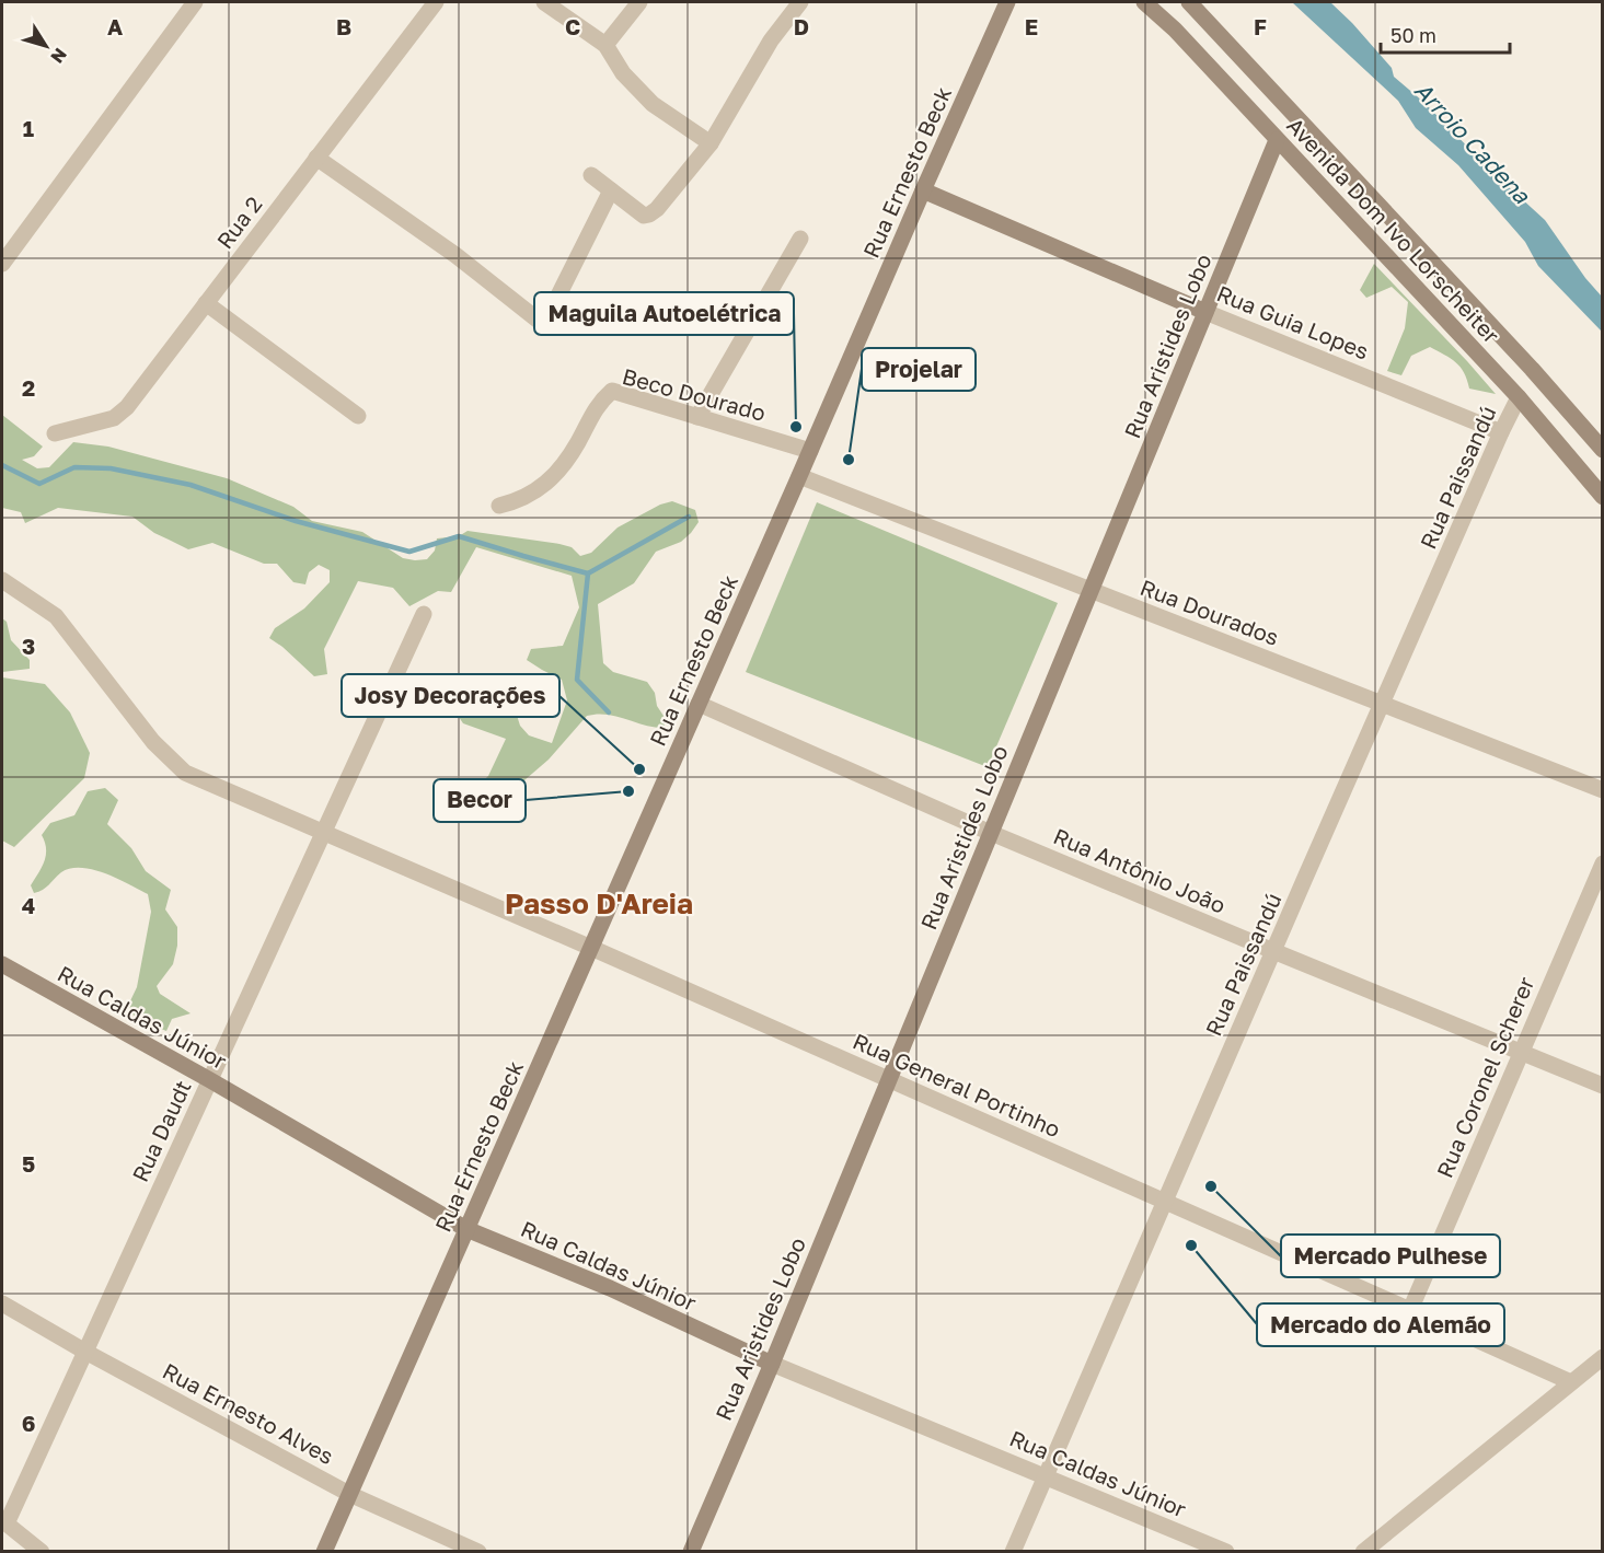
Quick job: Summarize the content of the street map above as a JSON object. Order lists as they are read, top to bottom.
{
  "streets": {
    "street": [
      "Rua Ernesto Beck",
      "Rua 2",
      "Avenida Dom Ivo Lorscheiter",
      "Rua Guia Lopes",
      "Rua Aristides Lobo",
      "Beco Dourado",
      "Rua Paissandú",
      "Rua Dourados",
      "Rua Antônio João",
      "Rua Caldas Júnior",
      "Rua Coronel Scherer",
      "Rua General Portinho",
      "Rua Daudt",
      "Rua Ernesto Alves"
    ]
  },
  "crossings": [
    ["Rua Ernesto Beck", "Rua Guia Lopes"],
    ["Rua Ernesto Beck", "Beco Dourado"],
    ["Rua Ernesto Beck", "Rua Dourados"],
    ["Rua Ernesto Beck", "Rua Antônio João"],
    ["Rua Ernesto Beck", "Rua Caldas Júnior"],
    ["Rua Ernesto Beck", "Rua General Portinho"],
    ["Rua Ernesto Beck", "Rua Ernesto Alves"],
    ["Avenida Dom Ivo Lorscheiter", "Rua Aristides Lobo"],
    ["Avenida Dom Ivo Lorscheiter", "Rua Paissandú"],
    ["Rua Guia Lopes", "Rua Aristides Lobo"],
    ["Rua Guia Lopes", "Rua Paissandú"],
    ["Rua Aristides Lobo", "Rua Dourados"],
    ["Rua Aristides Lobo", "Rua Antônio João"],
    ["Rua Aristides Lobo", "Rua Caldas Júnior"],
    ["Rua Aristides Lobo", "Rua General Portinho"],
    ["Rua Paissandú", "Rua Dourados"],
    ["Rua Paissandú", "Rua Antônio João"],
    ["Rua Paissandú", "Rua Caldas Júnior"],
    ["Rua Paissandú", "Rua General Portinho"],
    ["Rua Antônio João", "Rua Coronel Scherer"],
    ["Rua Caldas Júnior", "Rua Daudt"],
    ["Rua Coronel Scherer", "Rua General Portinho"],
    ["Rua General Portinho", "Rua Daudt"],
    ["Rua Daudt", "Rua Ernesto Alves"]
  ],
  "districts": ["Passo D'Areia"],
  "water": ["Arroio Cadena"],
  "places": [
    "Maguila Autoelétrica",
    "Projelar",
    "Josy Decorações",
    "Becor",
    "Mercado Pulhese",
    "Mercado do Alemão"
  ],
  "scale_bar": "50 m",
  "north": "bottom right",
  "grid": {
    "columns": [
      "A",
      "B",
      "C",
      "D",
      "E",
      "F"
    ],
    "rows": [
      "1",
      "2",
      "3",
      "4",
      "5",
      "6"
    ]
  }
}
